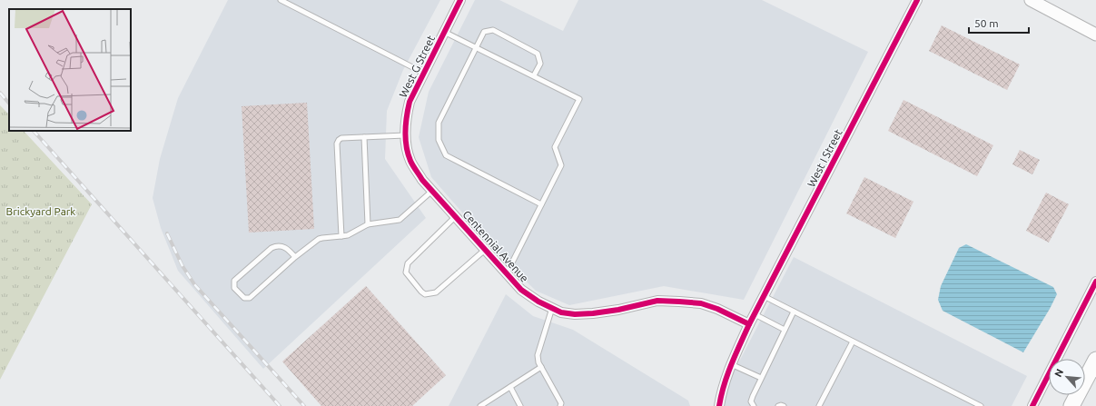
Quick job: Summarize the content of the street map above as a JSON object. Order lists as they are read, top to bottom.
{
  "streets": {
    "street": ["West G Street", "West I Street", "Centennial Avenue"]
  },
  "crossings": [
    ["West G Street", "Centennial Avenue"],
    ["West I Street", "Centennial Avenue"]
  ],
  "parks": ["Brickyard Park"],
  "scale_bar": "50 m",
  "north": "top left"
}
